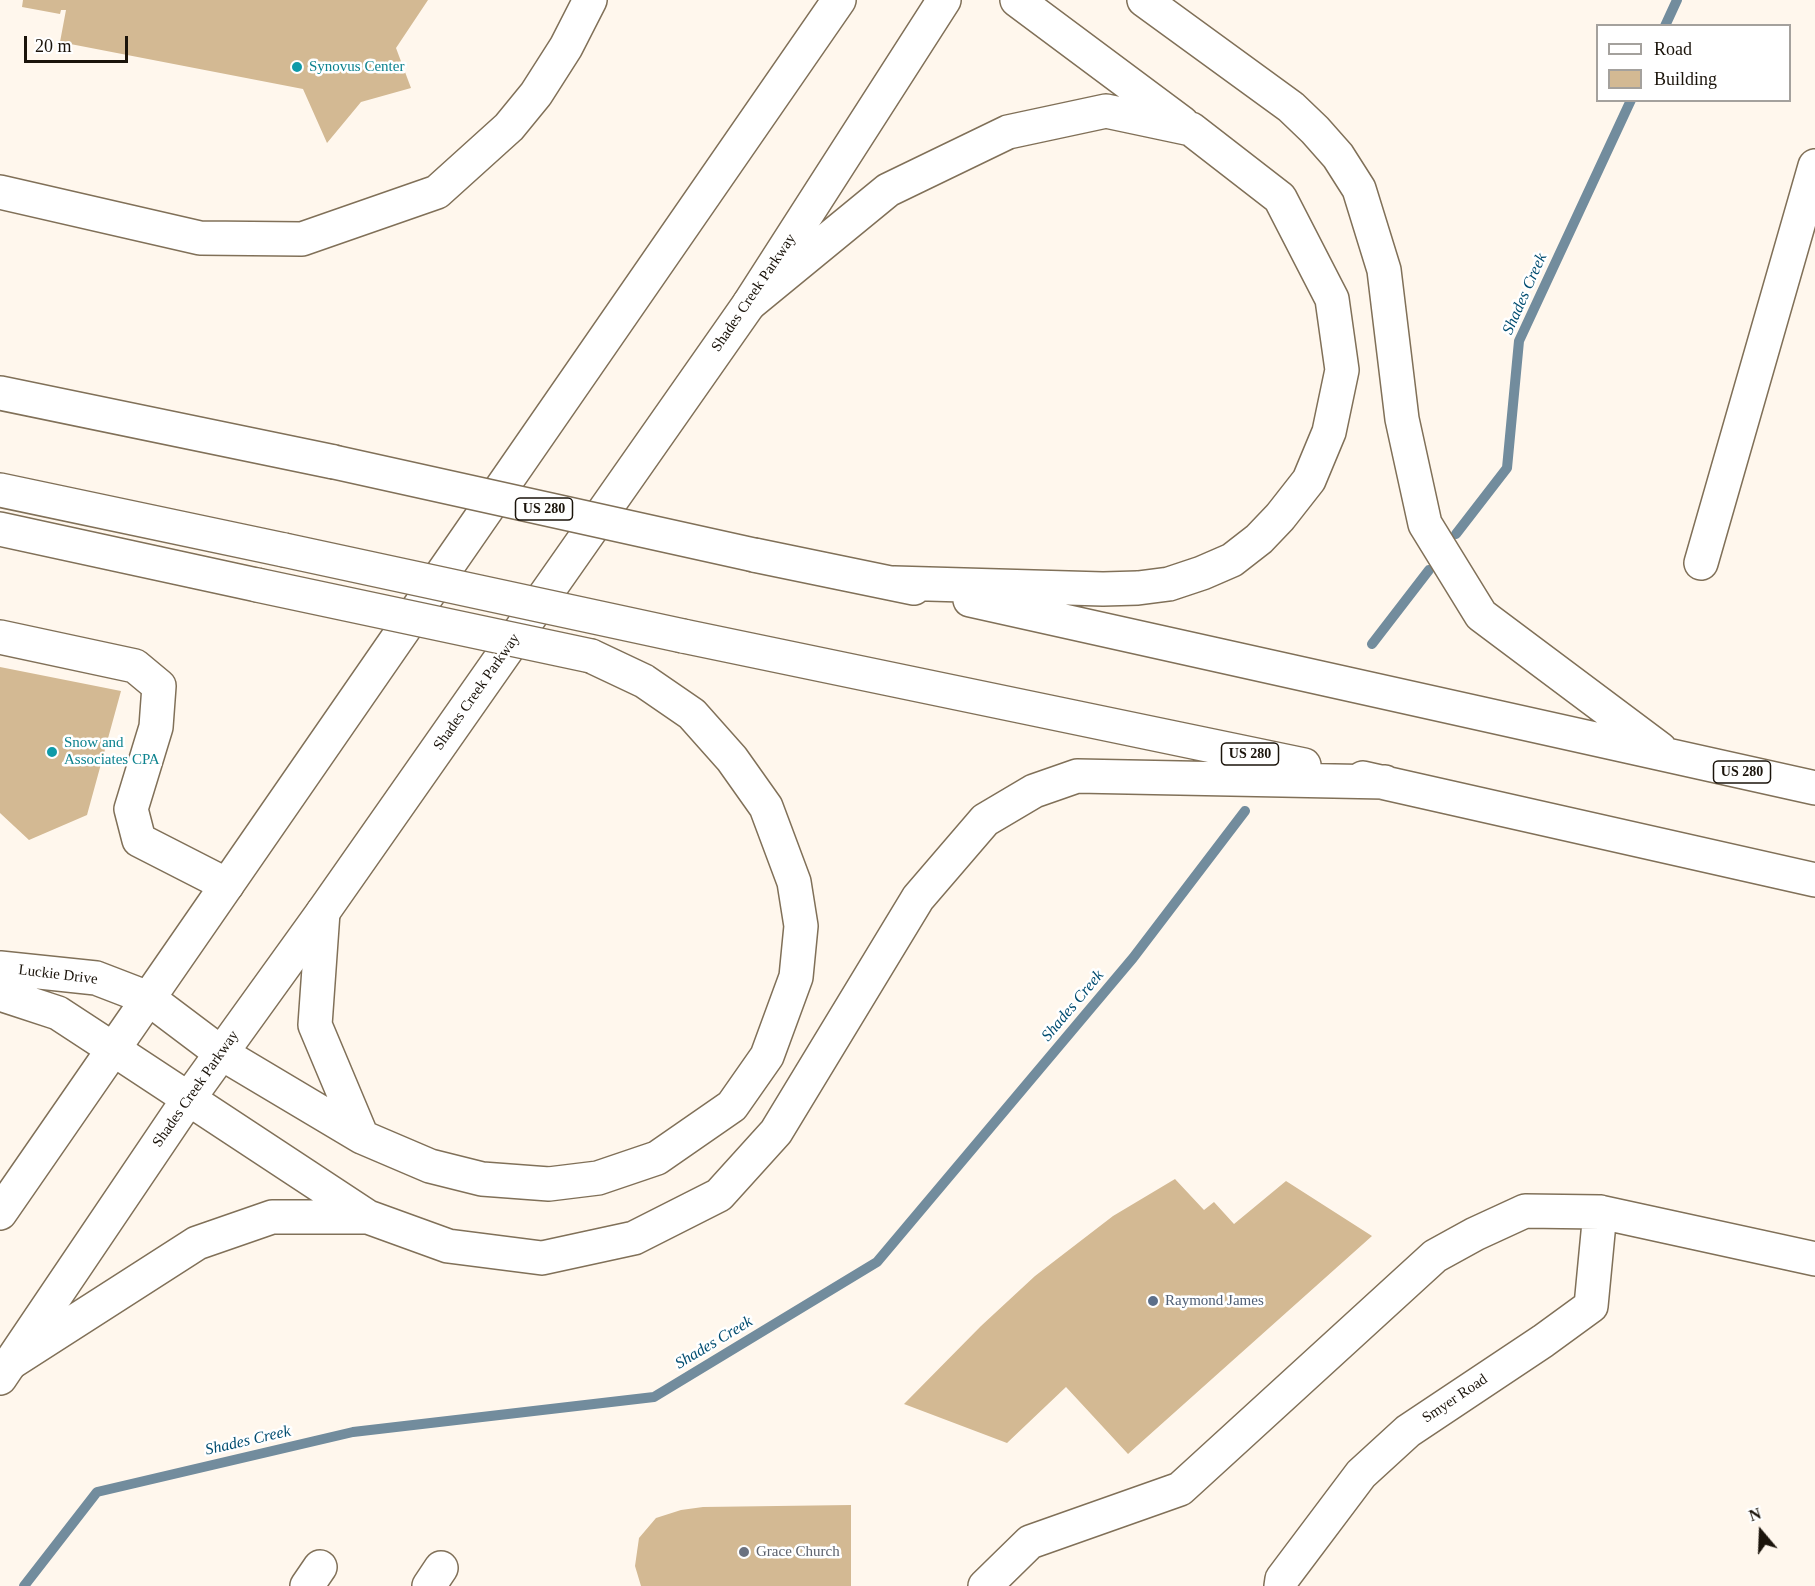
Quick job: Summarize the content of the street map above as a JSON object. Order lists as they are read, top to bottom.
{
  "streets": {
    "main road": [
      "Shades Creek Parkway",
      "US 280",
      "Luckie Drive",
      "Smyer Road"
    ]
  },
  "crossings": [
    ["Shades Creek Parkway", "Luckie Drive"]
  ],
  "water": ["Shades Creek"],
  "places": [
    "Synovus Center",
    "Snow and Associates CPA",
    "Raymond James",
    "Grace Church"
  ],
  "legend": ["Road", "Building"],
  "scale_bar": "20 m",
  "north": "top"
}
